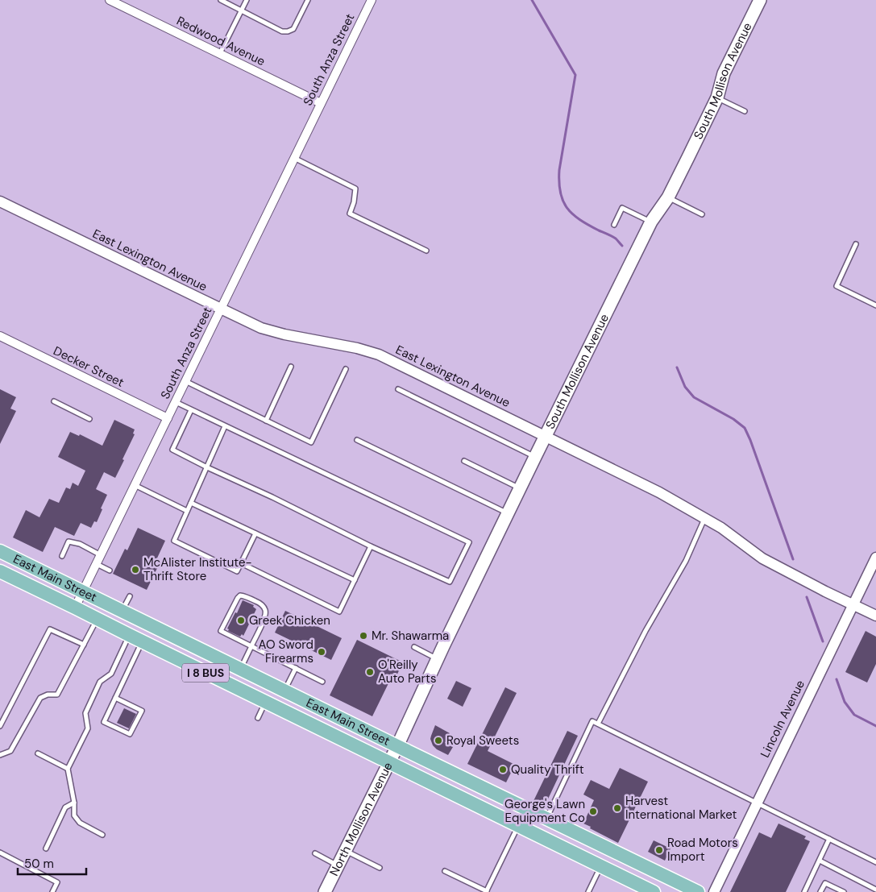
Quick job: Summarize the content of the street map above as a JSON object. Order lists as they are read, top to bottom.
{
  "streets": {
    "main road": [
      "South Mollison Avenue",
      "East Main Street",
      "I 8 BUS",
      "North Mollison Avenue"
    ],
    "street": [
      "Redwood Avenue",
      "South Anza Street",
      "East Lexington Avenue",
      "Decker Street",
      "Lincoln Avenue"
    ]
  },
  "crossings": [
    ["Redwood Avenue", "South Anza Street"],
    ["South Anza Street", "East Lexington Avenue"],
    ["South Anza Street", "Decker Street"],
    ["South Anza Street", "East Main Street"],
    ["South Mollison Avenue", "East Lexington Avenue"],
    ["South Mollison Avenue", "East Main Street"],
    ["South Mollison Avenue", "North Mollison Avenue"],
    ["East Lexington Avenue", "Lincoln Avenue"],
    ["East Main Street", "North Mollison Avenue"]
  ],
  "places": [
    "McAlister Institute- Thrift Store",
    "Greek Chicken",
    "Mr. Shawarma",
    "AO Sword Firearms",
    "O'Reilly Auto Parts",
    "Royal Sweets",
    "Quality Thrift",
    "Harvest International Market",
    "George's Lawn Equipment Co",
    "Road Motors Import"
  ],
  "scale_bar": "50 m"
}
